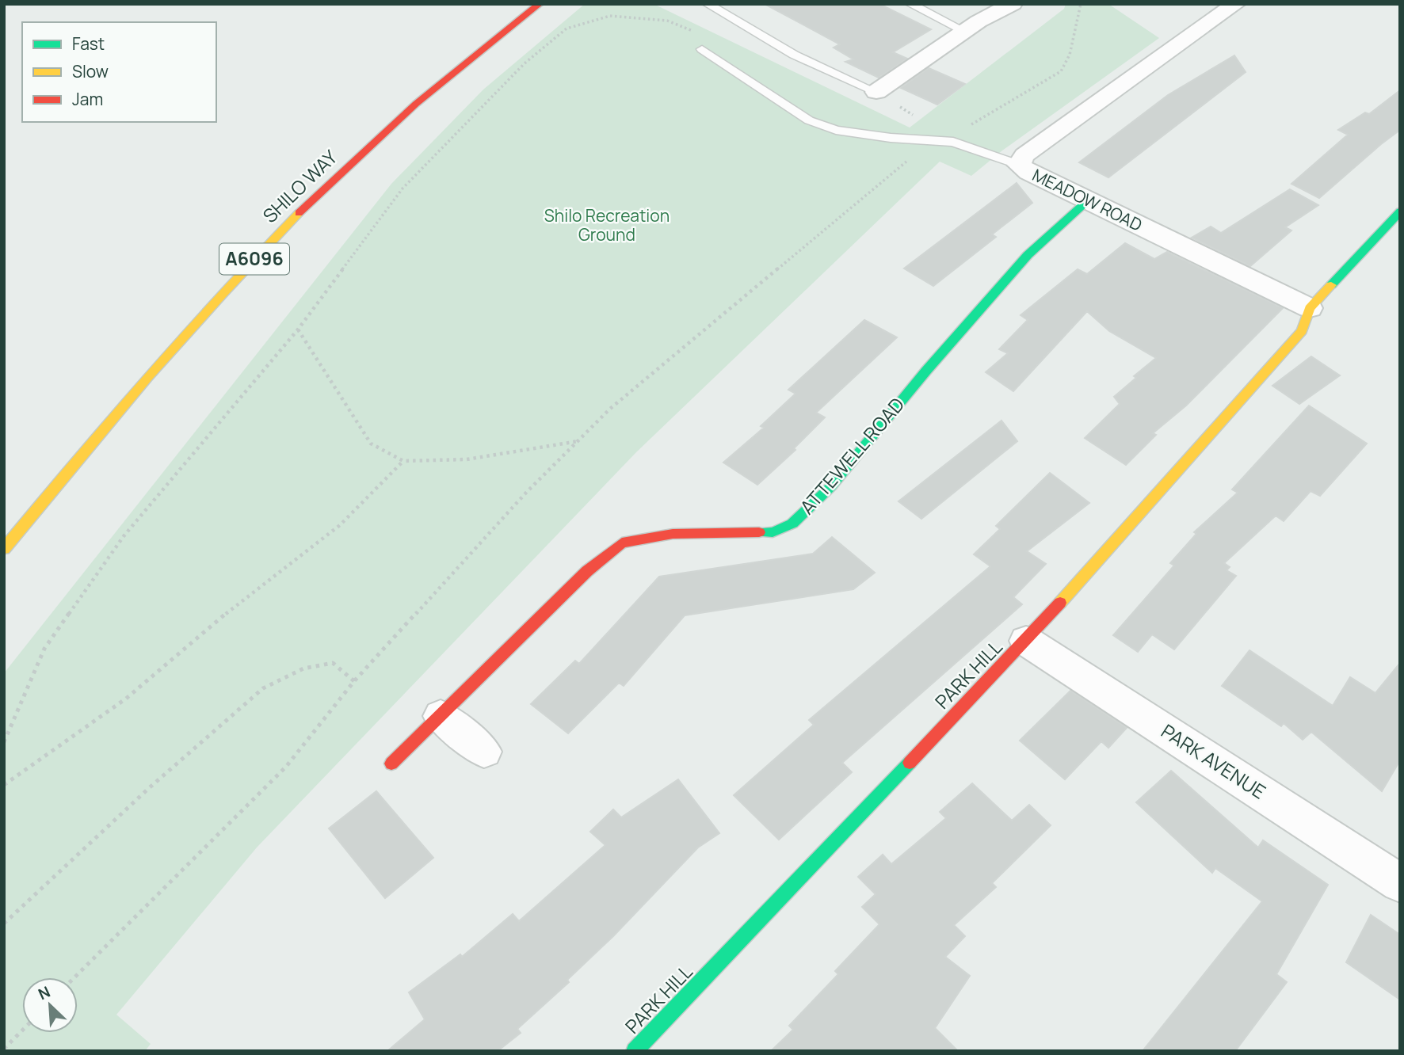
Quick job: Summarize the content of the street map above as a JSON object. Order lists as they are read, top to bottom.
{
  "streets": {
    "street": [
      "SHILO WAY",
      "MEADOW ROAD",
      "A6096",
      "ATTEWELL ROAD",
      "PARK HILL",
      "PARK AVENUE"
    ]
  },
  "crossings": [
    ["MEADOW ROAD", "ATTEWELL ROAD"],
    ["MEADOW ROAD", "PARK HILL"],
    ["PARK HILL", "PARK AVENUE"]
  ],
  "parks": ["Shilo Recreation Ground"],
  "legend": ["Fast", "Slow", "Jam"],
  "north": "top left"
}
